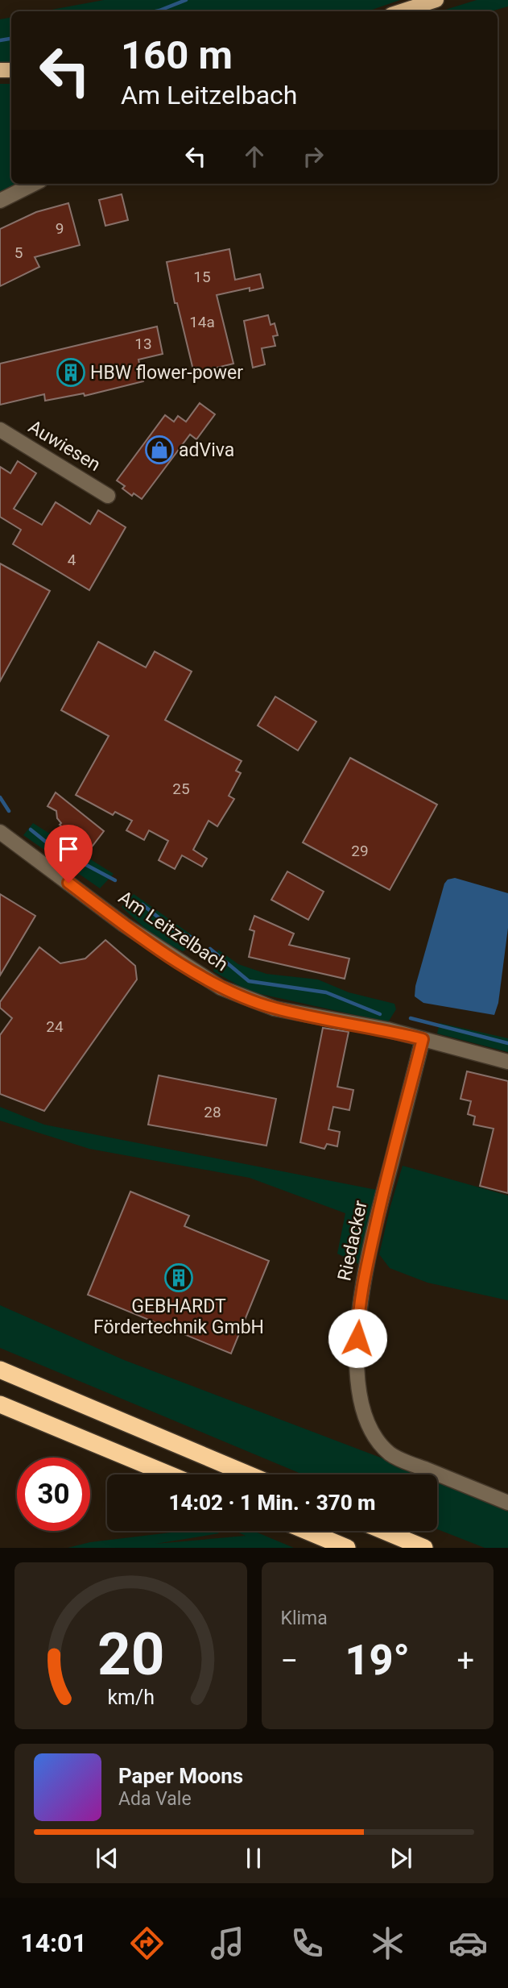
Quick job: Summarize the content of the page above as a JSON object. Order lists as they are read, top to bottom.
{
  "streets": {
    "street": ["Auwiesen", "Am Leitzelbach", "Riedacker"]
  },
  "crossings": [
    ["Am Leitzelbach", "Riedacker"]
  ],
  "places": {
    "building": ["HBW flower-power", "GEBHARDT Fördertechnik GmbH"],
    "shop": ["adViva"]
  },
  "house_numbers": [
    "9",
    "5",
    "15",
    "14a",
    "13",
    "4",
    "25",
    "29",
    "24",
    "28"
  ],
  "page": {
    "turn": ["160 m", "Am Leitzelbach"],
    "limit": "30",
    "trip": "14:02 · 1 Min. · 370 m",
    "tile": "Klima",
    "heat": ["−", "19°", "+"],
    "song": ["Paper Moons", "Ada Vale"],
    "tabs": "14:01",
    "gauge": ["20", "km/h"]
  }
}
